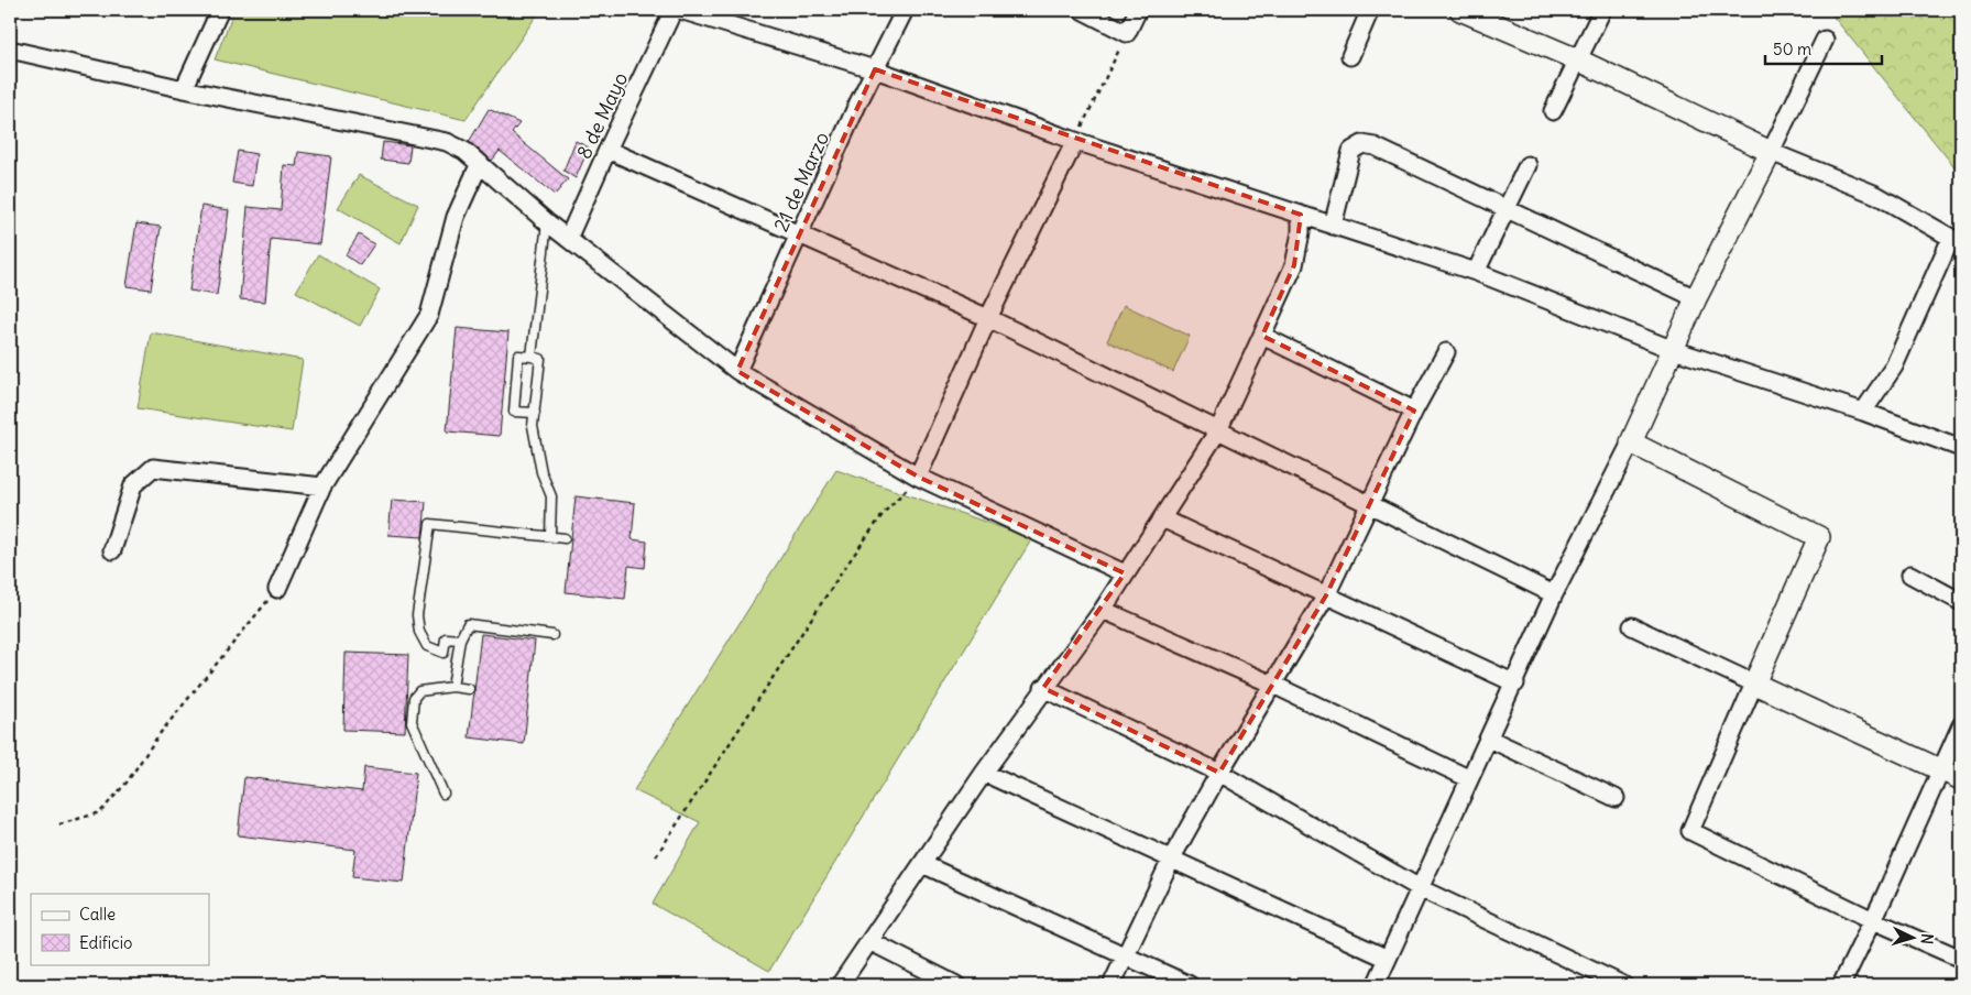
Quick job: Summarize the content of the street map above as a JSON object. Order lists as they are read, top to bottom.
{
  "streets": {
    "street": ["8 de Mayo", "21 de Marzo"]
  },
  "legend": ["Calle", "Edificio"],
  "scale_bar": "50 m",
  "north": "right"
}
